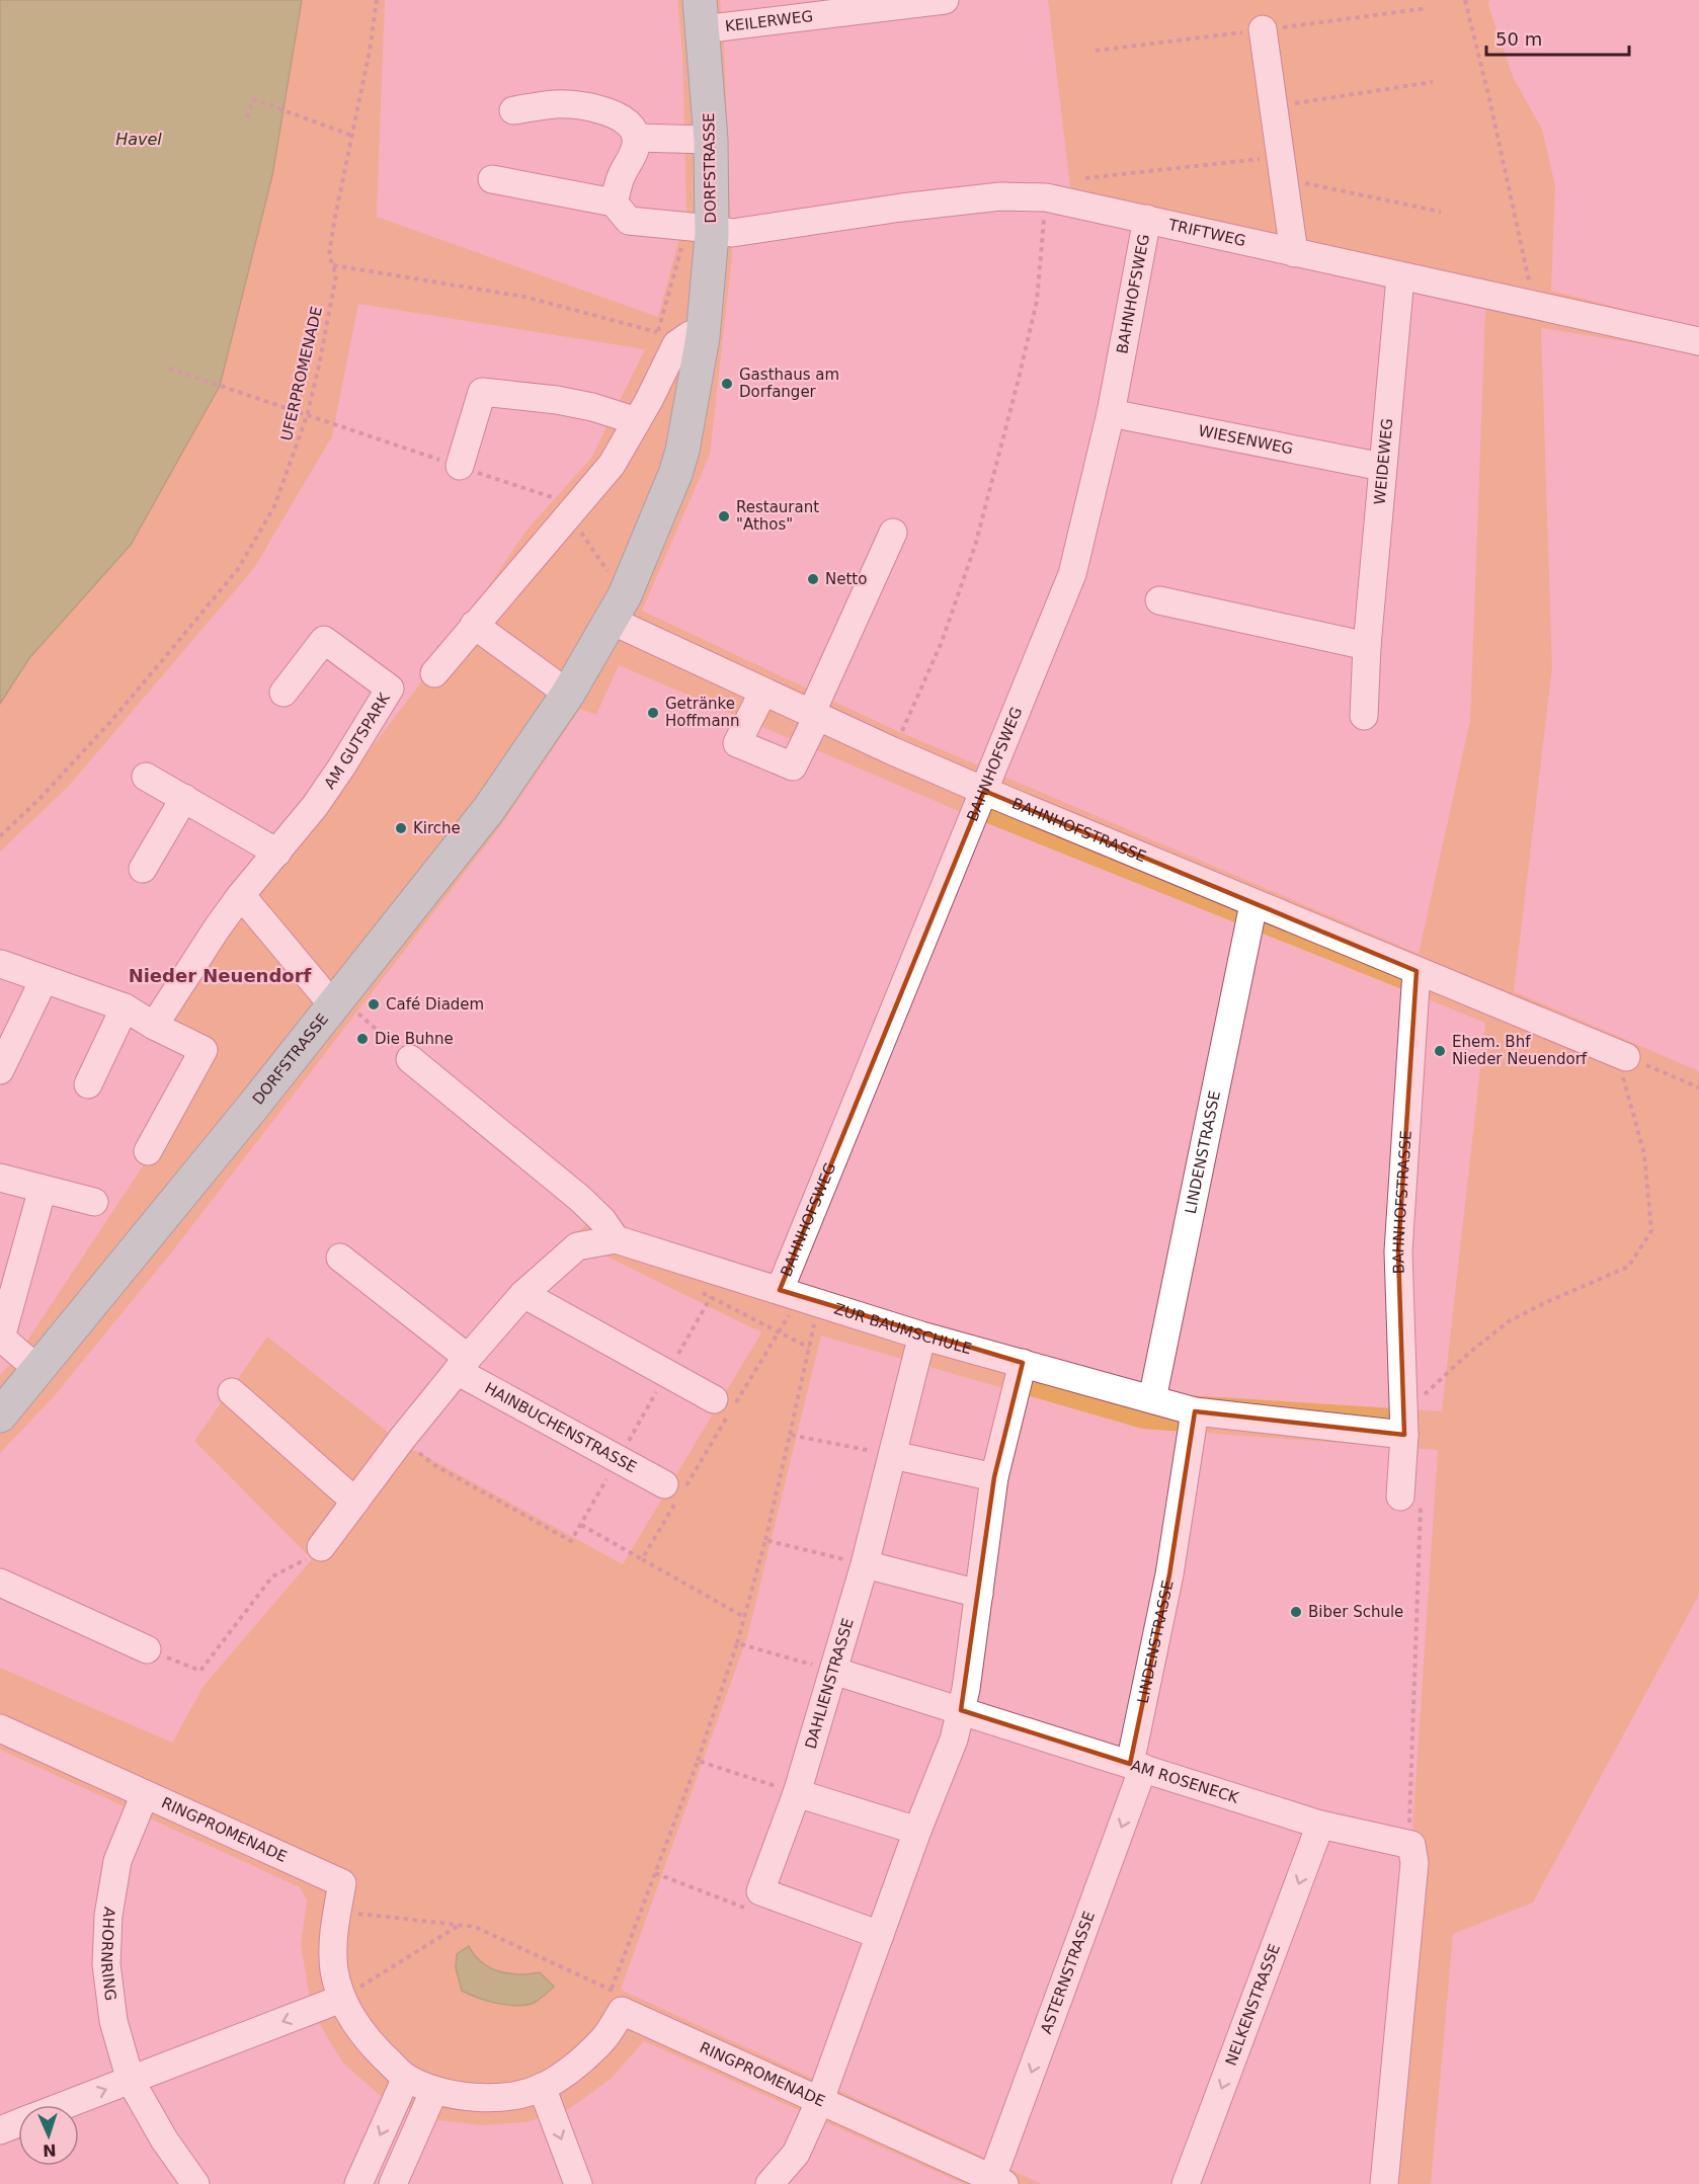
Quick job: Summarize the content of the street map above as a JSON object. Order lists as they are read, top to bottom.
{
  "streets": {
    "main road": ["DORFSTRASSE"],
    "street": [
      "KEILERWEG",
      "TRIFTWEG",
      "BAHNHOFSWEG",
      "WIESENWEG",
      "WEIDEWEG",
      "AM GUTSPARK",
      "BAHNHOFSTRASSE",
      "LINDENSTRASSE",
      "ZUR BAUMSCHULE",
      "HAINBUCHENSTRASSE",
      "DAHLIENSTRASSE",
      "AM ROSENECK",
      "RINGPROMENADE",
      "AHORNRING",
      "ASTERNSTRASSE",
      "NELKENSTRASSE"
    ],
    "path": ["UFERPROMENADE"]
  },
  "crossings": [
    ["KEILERWEG", "DORFSTRASSE"],
    ["DORFSTRASSE", "TRIFTWEG"],
    ["DORFSTRASSE", "BAHNHOFSTRASSE"],
    ["TRIFTWEG", "BAHNHOFSWEG"],
    ["TRIFTWEG", "WEIDEWEG"],
    ["BAHNHOFSWEG", "WIESENWEG"],
    ["BAHNHOFSWEG", "BAHNHOFSTRASSE"],
    ["BAHNHOFSWEG", "ZUR BAUMSCHULE"],
    ["WIESENWEG", "WEIDEWEG"],
    ["BAHNHOFSTRASSE", "LINDENSTRASSE"],
    ["BAHNHOFSTRASSE", "ZUR BAUMSCHULE"],
    ["LINDENSTRASSE", "ZUR BAUMSCHULE"],
    ["LINDENSTRASSE", "AM ROSENECK"],
    ["LINDENSTRASSE", "ASTERNSTRASSE"],
    ["DAHLIENSTRASSE", "AM ROSENECK"],
    ["AM ROSENECK", "ASTERNSTRASSE"],
    ["AM ROSENECK", "NELKENSTRASSE"],
    ["RINGPROMENADE", "AHORNRING"],
    ["RINGPROMENADE", "ASTERNSTRASSE"]
  ],
  "districts": ["Nieder Neuendorf"],
  "water": ["Havel"],
  "places": [
    "Gasthaus am Dorfanger",
    "Restaurant \"Athos\"",
    "Netto",
    "Getränke Hoffmann",
    "Kirche",
    "Café Diadem",
    "Die Buhne",
    "Ehem. Bhf Nieder Neuendorf",
    "Biber Schule"
  ],
  "scale_bar": "50 m",
  "north": "bottom"
}
